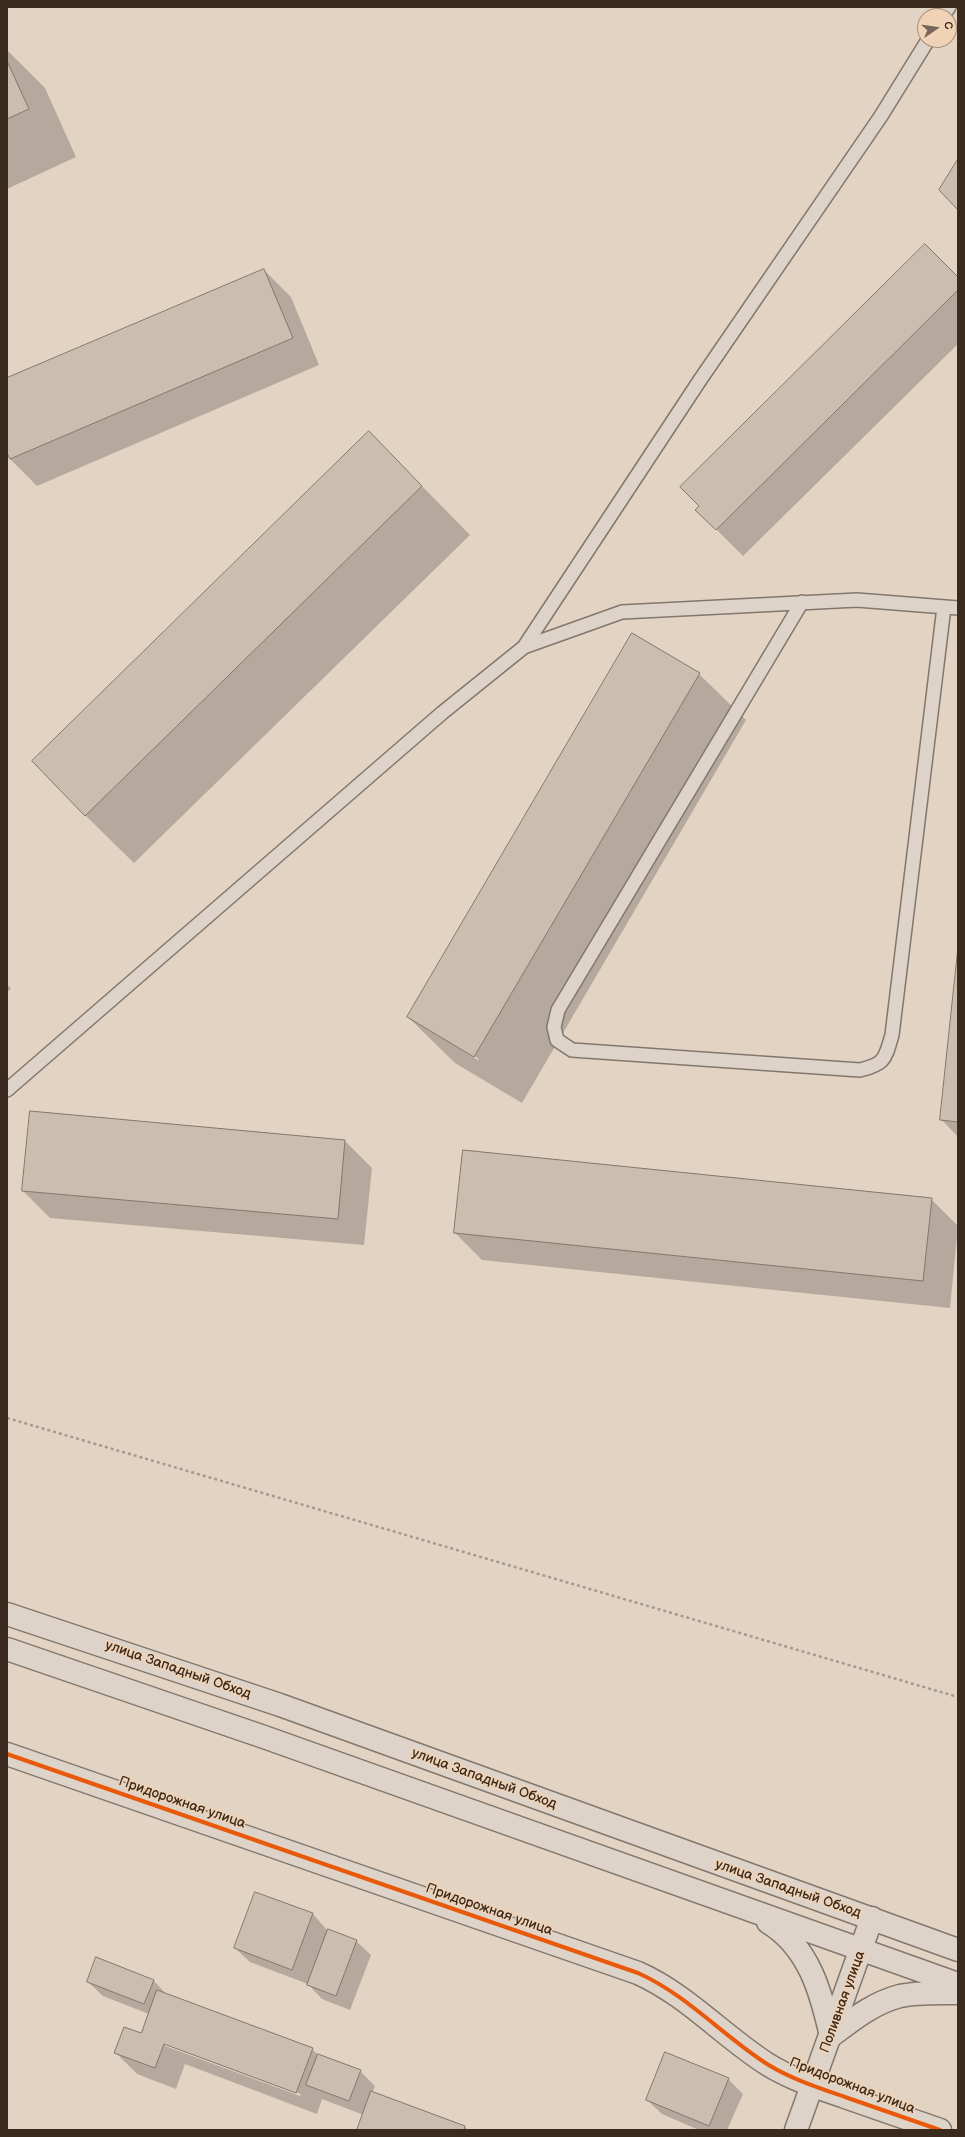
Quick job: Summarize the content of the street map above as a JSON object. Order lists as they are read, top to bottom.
{
  "streets": {
    "main road": ["улица Западный Обход", "Придорожная улица", "Поливная улица"]
  },
  "crossings": [
    ["улица Западный Обход", "Поливная улица"],
    ["Придорожная улица", "Поливная улица"]
  ],
  "north": "right"
}
